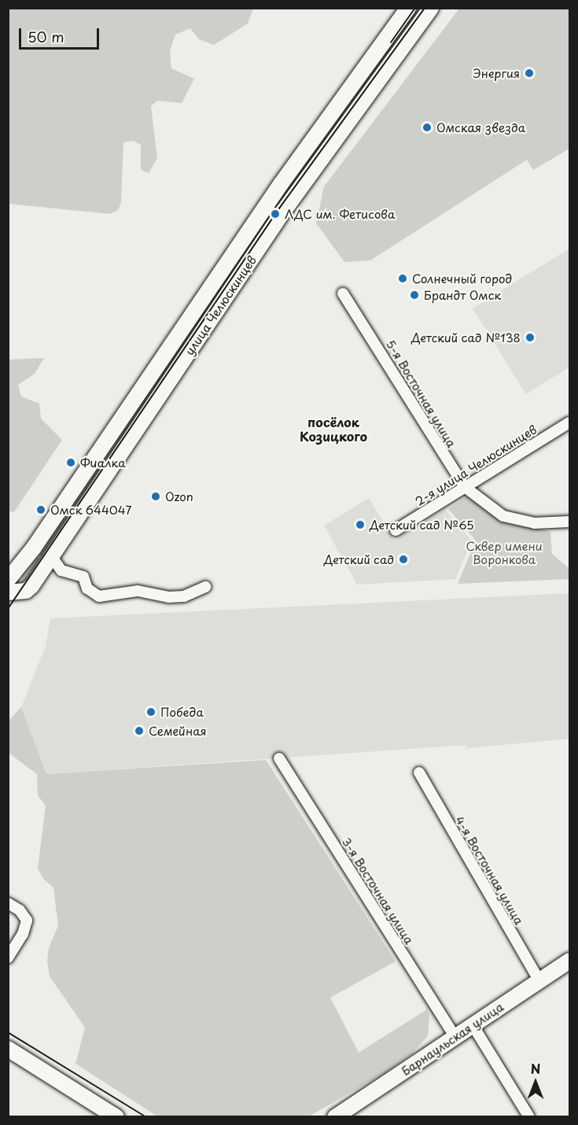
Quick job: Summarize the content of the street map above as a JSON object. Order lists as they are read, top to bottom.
{
  "streets": {
    "main road": ["улица Челюскинцев", "Барнаульская улица"],
    "street": [
      "5-я Восточная улица",
      "2-я улица Челюскинцев",
      "4-я Восточная улица",
      "3-я Восточная улица"
    ]
  },
  "crossings": [
    ["5-я Восточная улица", "2-я улица Челюскинцев"],
    ["4-я Восточная улица", "Барнаульская улица"],
    ["3-я Восточная улица", "Барнаульская улица"]
  ],
  "districts": ["посёлок Козицкого"],
  "parks": ["Сквер имени Воронкова"],
  "places": [
    "Энергия",
    "Омская звезда",
    "ЛДС им. Фетисова",
    "Солнечный город",
    "Брандт Омск",
    "Детский сад №138",
    "Фиалка",
    "Ozon",
    "Омск 644047",
    "Детский сад №65",
    "Детский сад",
    "Победа",
    "Семейная"
  ],
  "scale_bar": "50 m",
  "north": "top"
}
